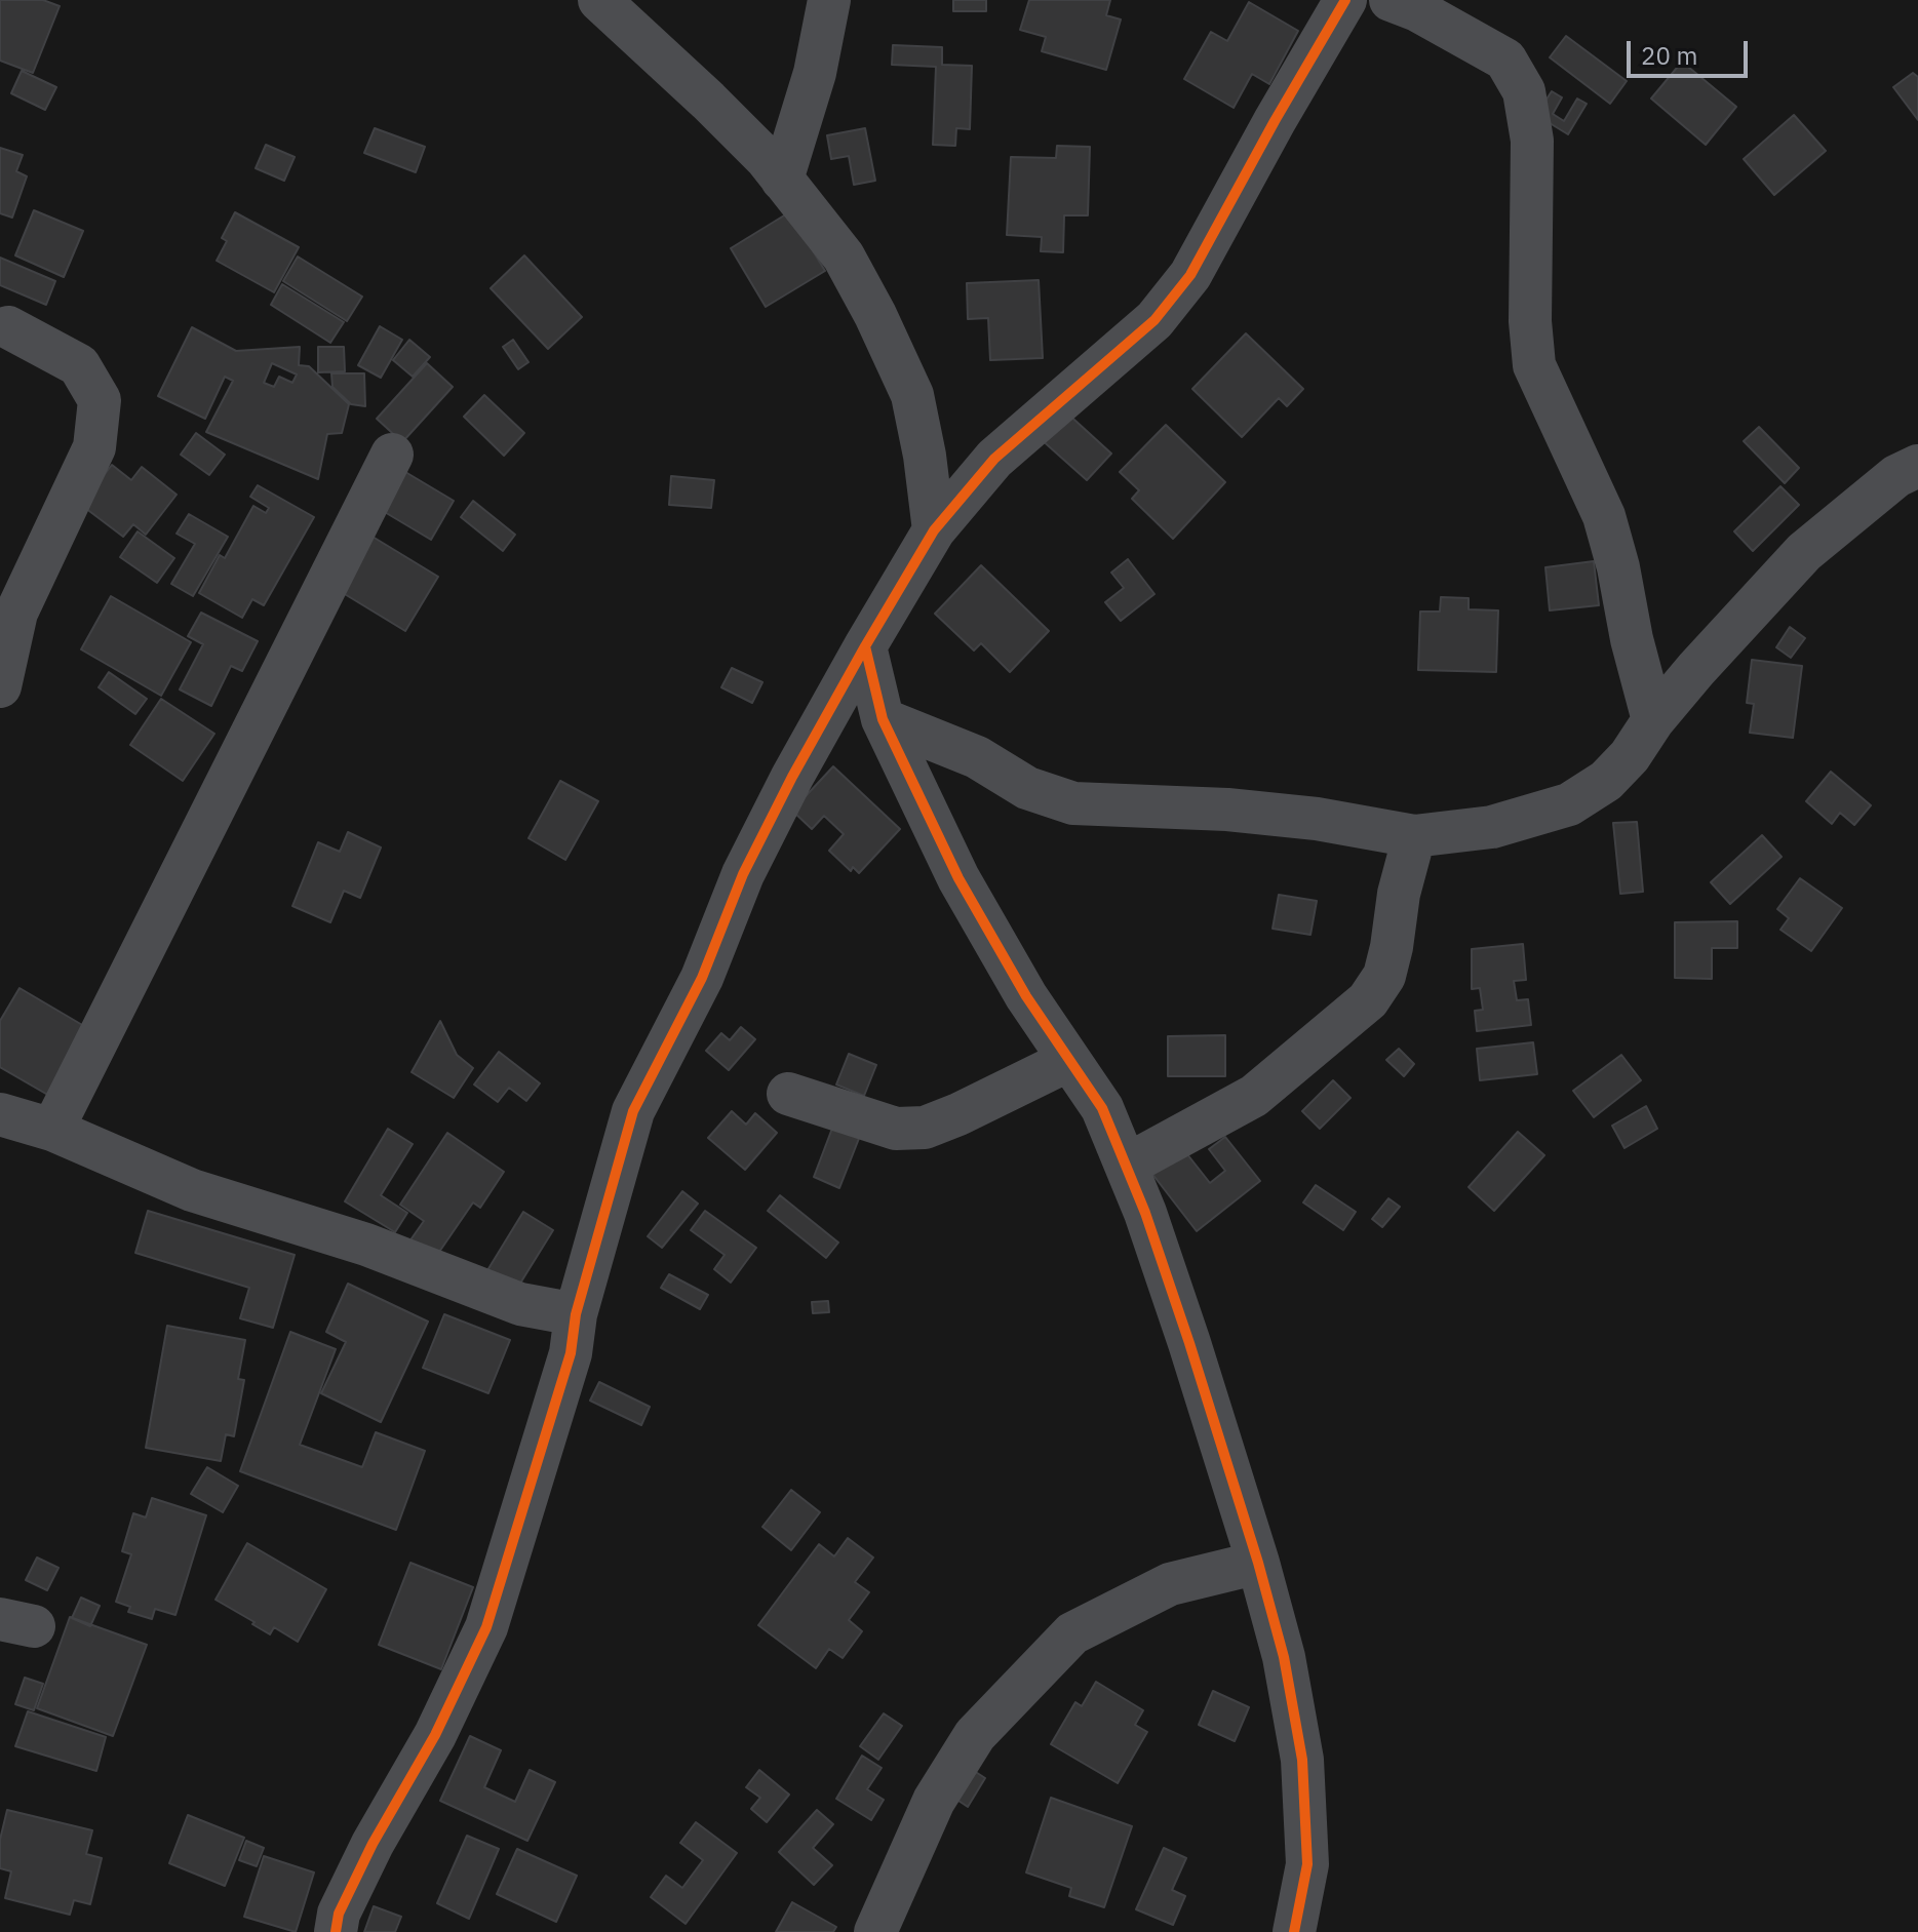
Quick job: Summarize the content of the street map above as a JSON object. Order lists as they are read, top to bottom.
{
  "scale_bar": "20 m"
}
